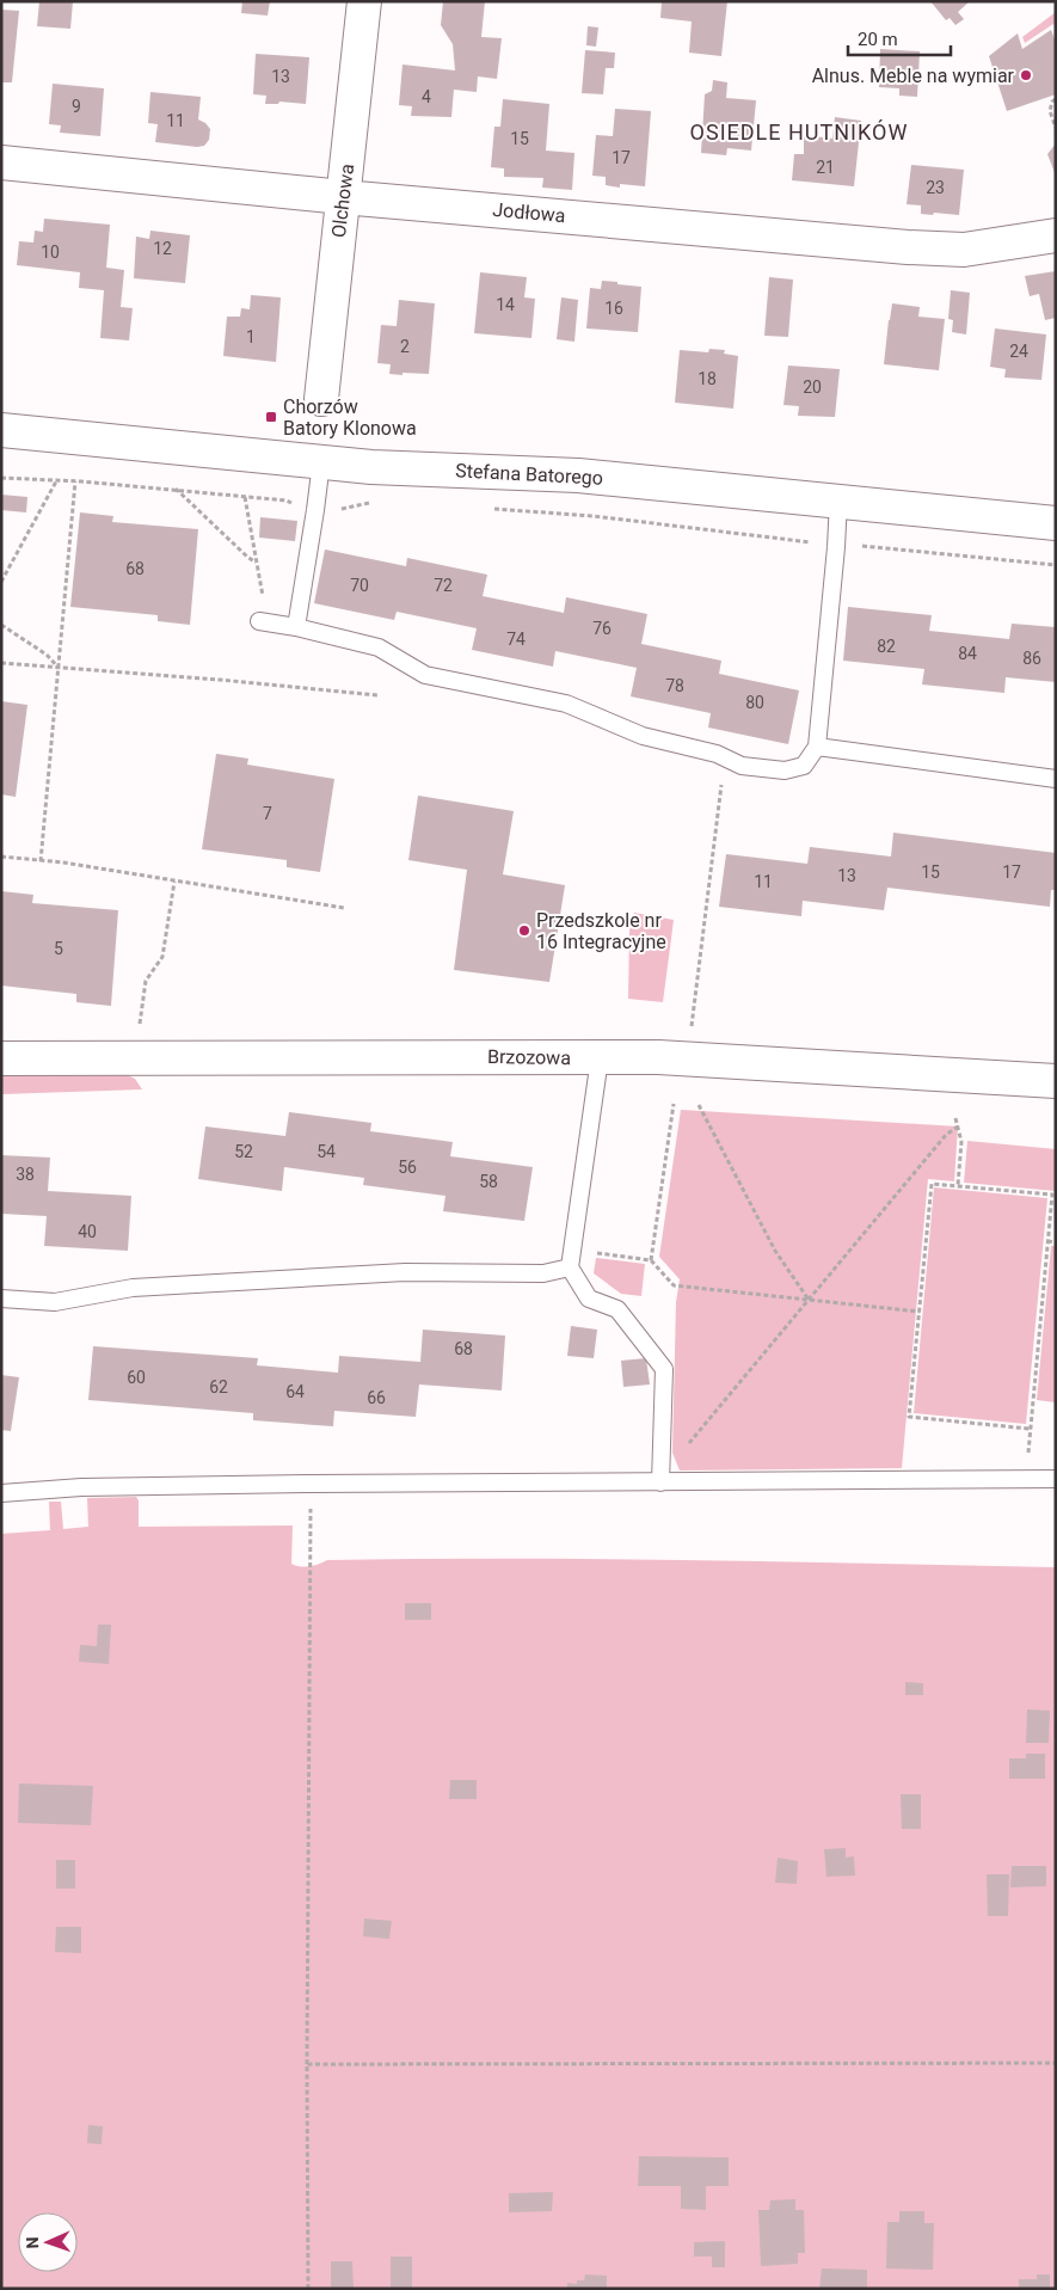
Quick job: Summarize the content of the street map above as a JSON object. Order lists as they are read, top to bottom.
{
  "streets": {
    "street": [
      "Olchowa",
      "Jodłowa",
      "Stefana Batorego",
      "Brzozowa"
    ]
  },
  "crossings": [
    ["Olchowa", "Jodłowa"]
  ],
  "districts": ["OSIEDLE HUTNIKÓW"],
  "places": {
    "other": ["Alnus. Meble na wymiar", "Przedszkole nr 16 Integracyjne"],
    "transit": ["Chorzów Batory Klonowa"]
  },
  "house_numbers": [
    "13",
    "4",
    "9",
    "11",
    "15",
    "17",
    "21",
    "23",
    "12",
    "10",
    "14",
    "16",
    "1",
    "2",
    "24",
    "18",
    "20",
    "68",
    "70",
    "72",
    "76",
    "74",
    "82",
    "84",
    "86",
    "78",
    "80",
    "7",
    "15",
    "17",
    "13",
    "11",
    "5",
    "52",
    "54",
    "56",
    "38",
    "58",
    "40",
    "68",
    "60",
    "62",
    "64",
    "66"
  ],
  "scale_bar": "20 m",
  "north": "left"
}
